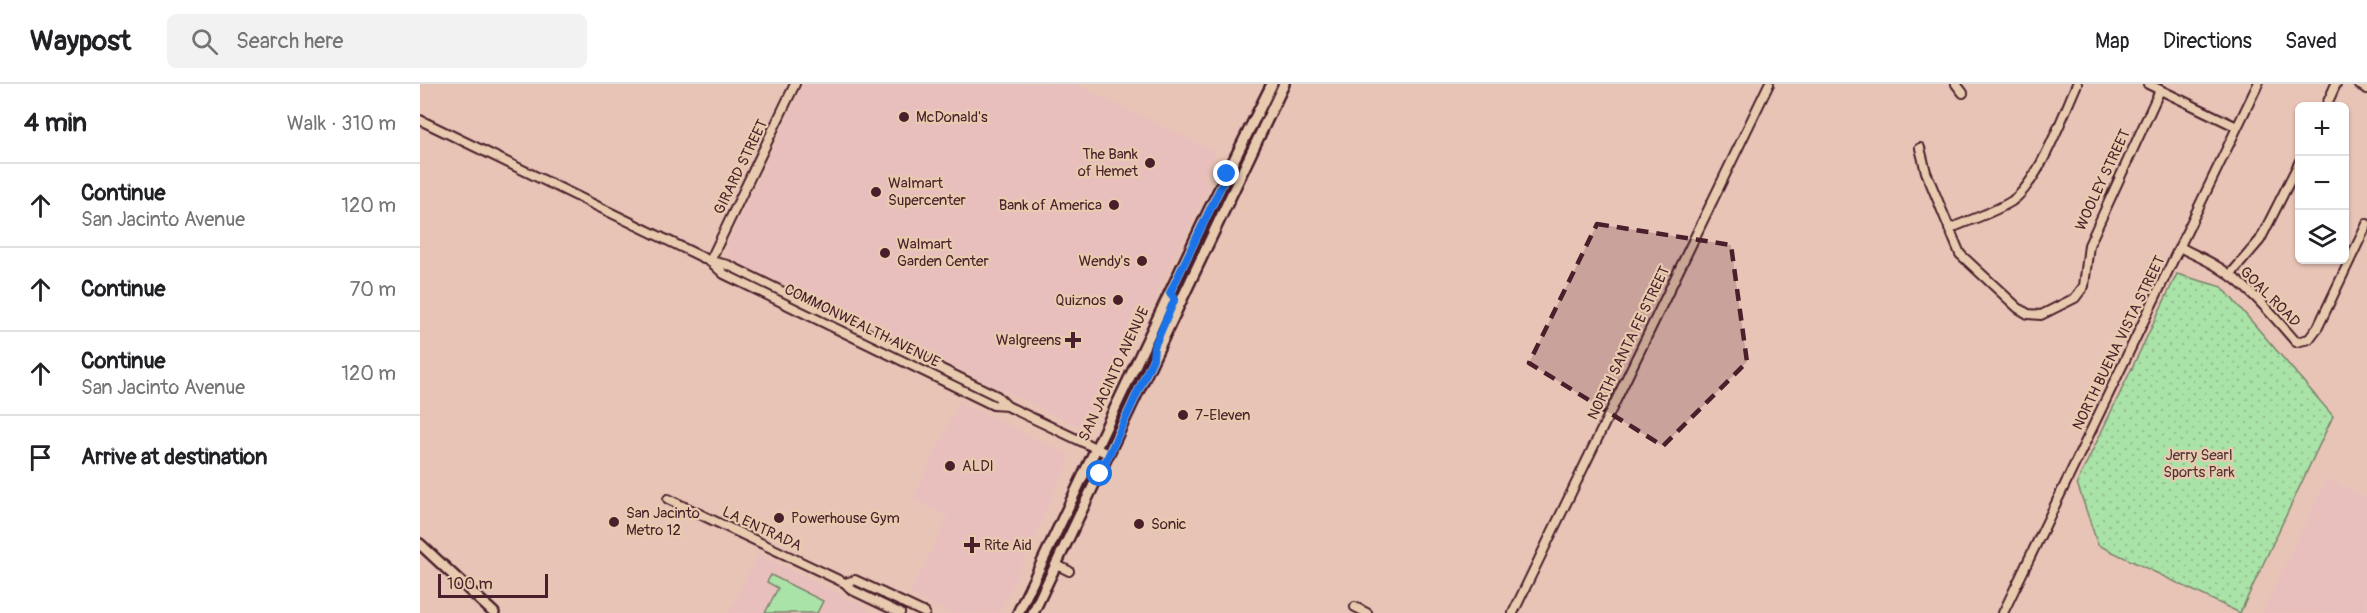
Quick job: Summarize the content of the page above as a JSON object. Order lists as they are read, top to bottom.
{
  "streets": {
    "main road": ["SAN JACINTO AVENUE"],
    "street": [
      "GIRARD STREET",
      "WOOLEY STREET",
      "GOAL ROAD",
      "COMMONWEALTH AVENUE",
      "NORTH SANTA FE STREET",
      "NORTH BUENA VISTA STREET",
      "LA ENTRADA"
    ]
  },
  "crossings": [
    ["GIRARD STREET", "COMMONWEALTH AVENUE"],
    ["GOAL ROAD", "NORTH BUENA VISTA STREET"],
    ["COMMONWEALTH AVENUE", "SAN JACINTO AVENUE"]
  ],
  "parks": ["Jerry Searl Sports Park"],
  "places": {
    "other": [
      "McDonald's",
      "The Bank of Hemet",
      "Walmart Supercenter",
      "Bank of America",
      "Walmart Garden Center",
      "Wendy's",
      "Quiznos",
      "7-Eleven",
      "ALDI",
      "Powerhouse Gym",
      "San Jacinto Metro 12",
      "Sonic"
    ],
    "health": ["Walgreens", "Rite Aid"]
  },
  "scale_bar": "100 m",
  "page": {
    "header": "Waypost",
    "search": "Search here",
    "nav": ["Map", "Directions", "Saved"],
    "heading": ["4 min", "Walk · 310 m"],
    "map_buttons": ["+", "−"],
    "list": [
      ["Continue", "San Jacinto Avenue", "120 m"],
      ["Continue", "70 m"],
      ["Continue", "San Jacinto Avenue", "120 m"],
      "Arrive at destination"
    ],
    "scale": "100 m"
  }
}
